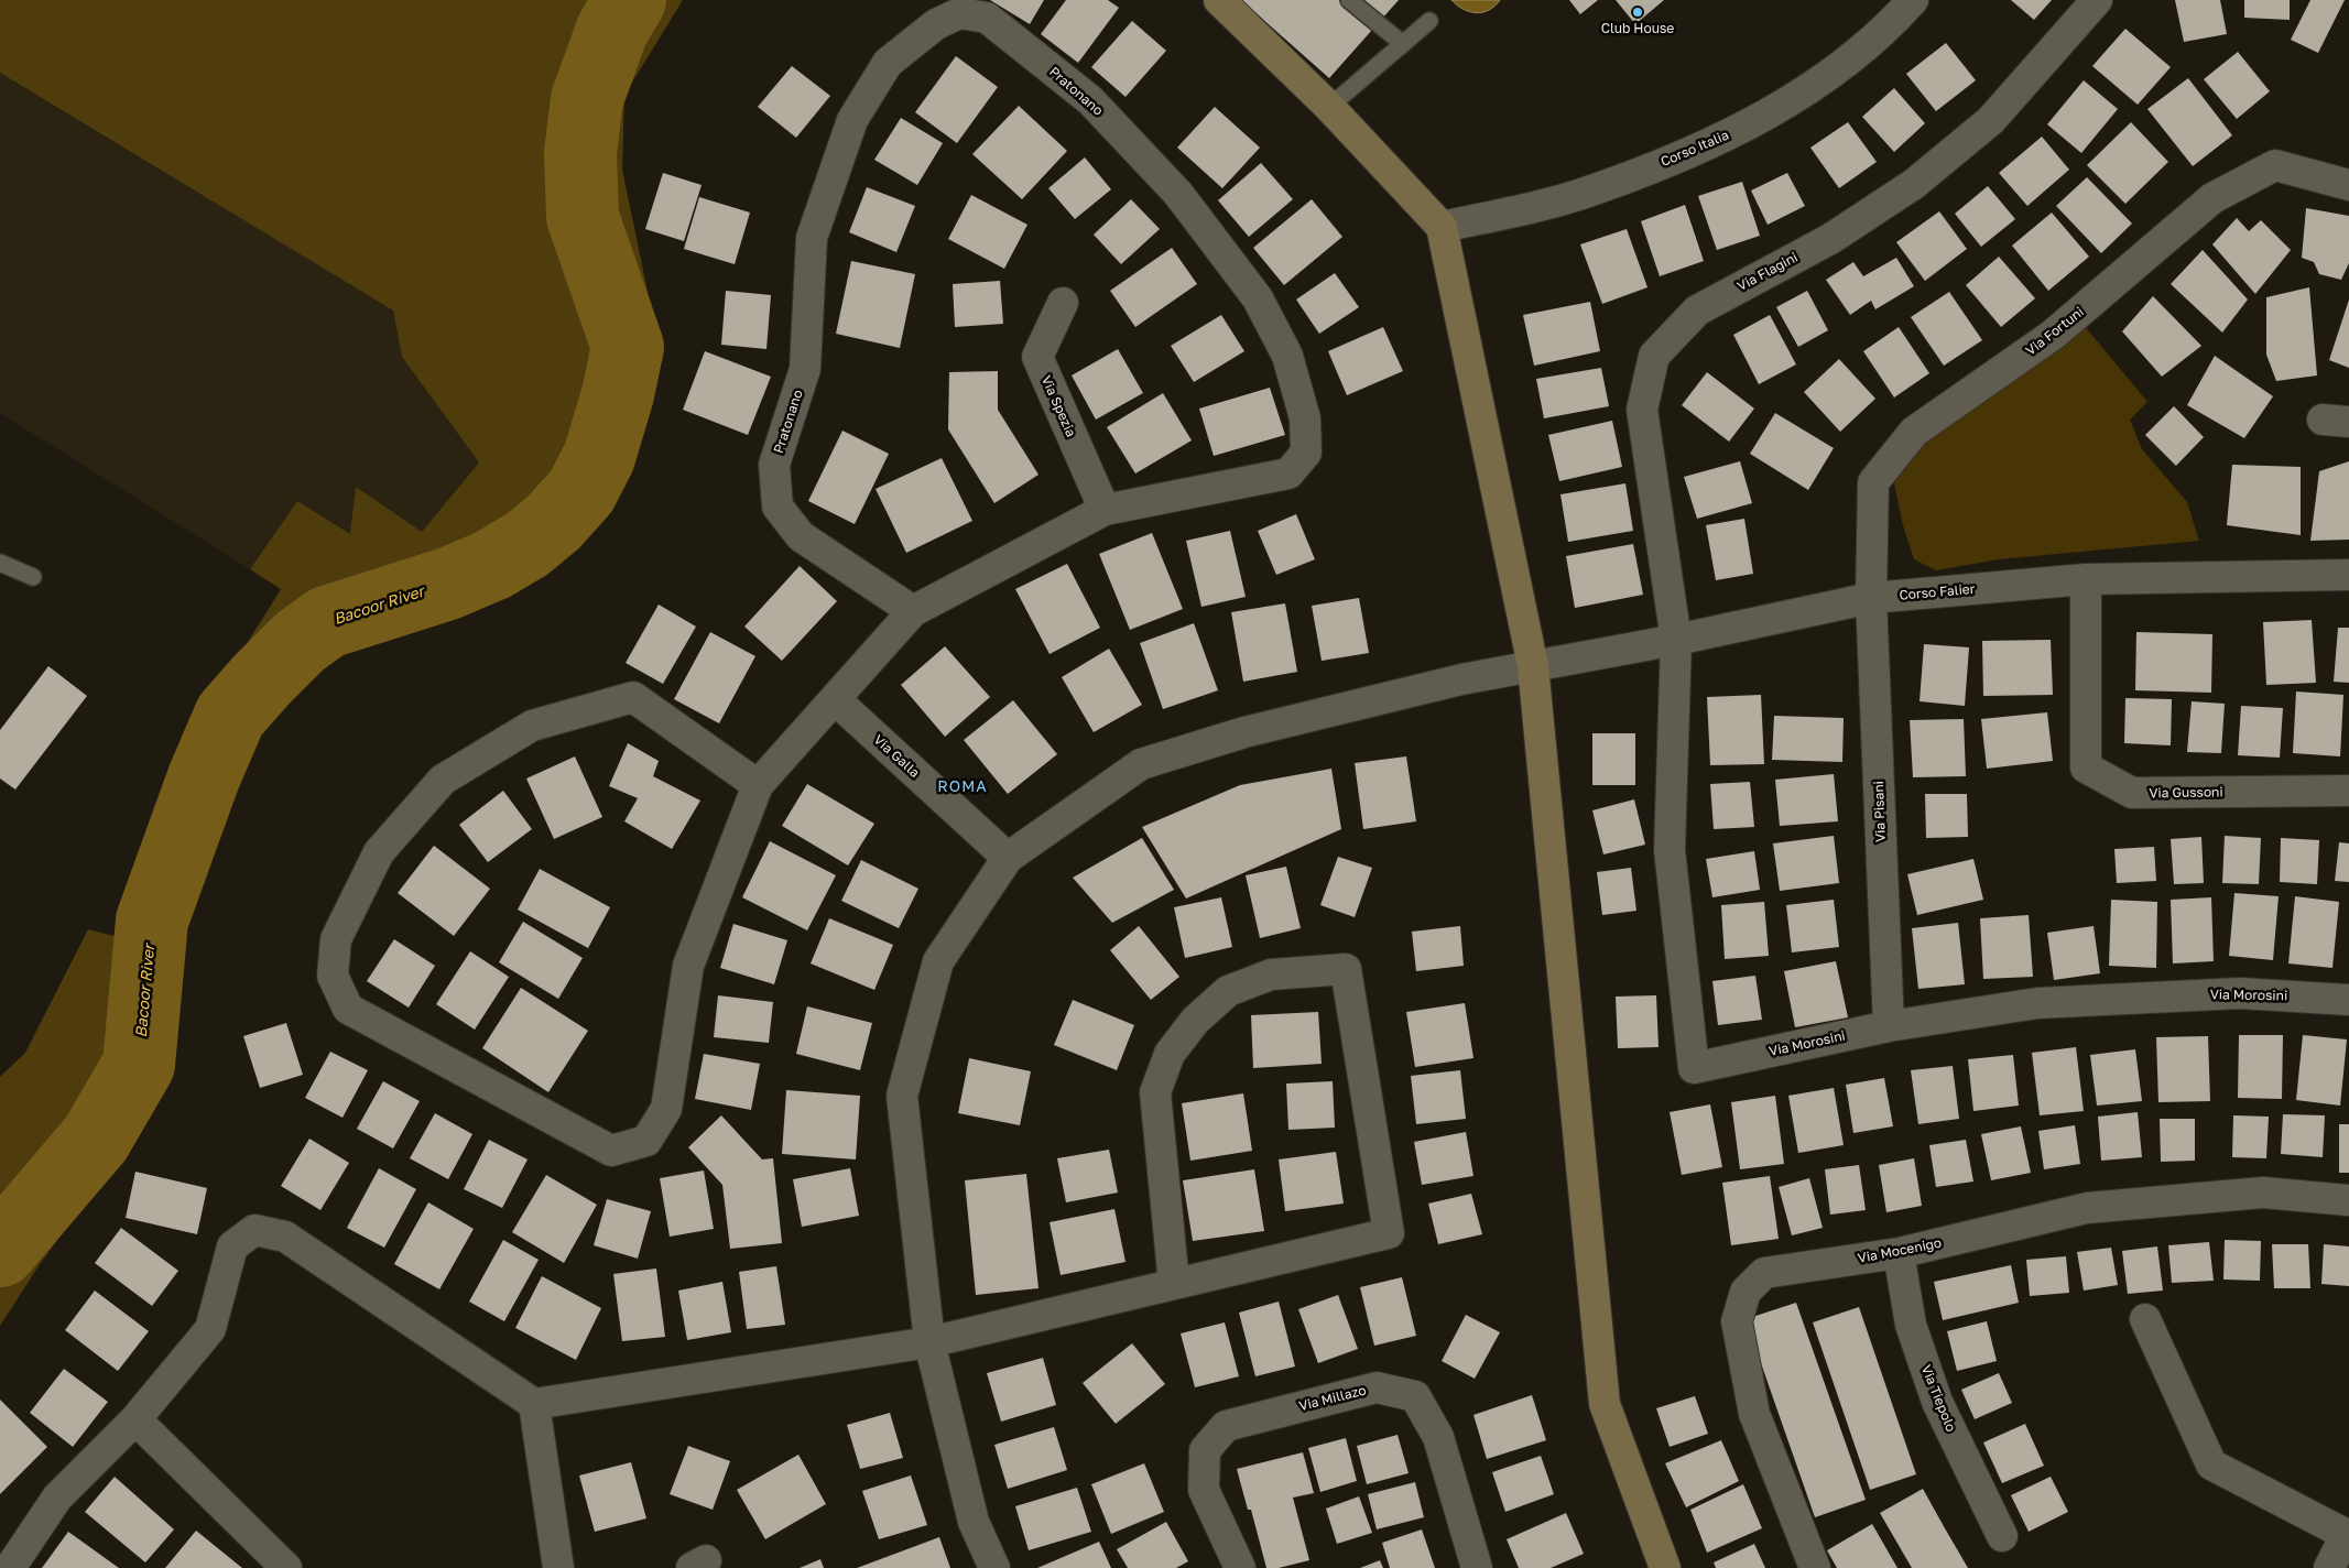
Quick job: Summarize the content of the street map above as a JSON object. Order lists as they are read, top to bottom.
{
  "streets": {
    "street": [
      "Pratonano",
      "Corso Italia",
      "Via Flagini",
      "Via Fortuni",
      "Via Spezia",
      "Corso Falier",
      "Via Galla",
      "Via Gussoni",
      "Via Pisani",
      "Via Morosini",
      "Via Mocenigo",
      "Via Millazo",
      "Via Tiepolo"
    ]
  },
  "crossings": [
    ["Pratonano", "Via Spezia"],
    ["Via Flagini", "Corso Falier"],
    ["Via Flagini", "Via Morosini"],
    ["Via Fortuni", "Corso Falier"],
    ["Via Fortuni", "Via Pisani"],
    ["Corso Falier", "Via Galla"],
    ["Corso Falier", "Via Gussoni"],
    ["Corso Falier", "Via Pisani"],
    ["Corso Falier", "Via Morosini"],
    ["Via Pisani", "Via Morosini"],
    ["Via Mocenigo", "Via Tiepolo"]
  ],
  "districts": ["ROMA"],
  "water": ["Bacoor River"],
  "places": ["Club House"]
}
